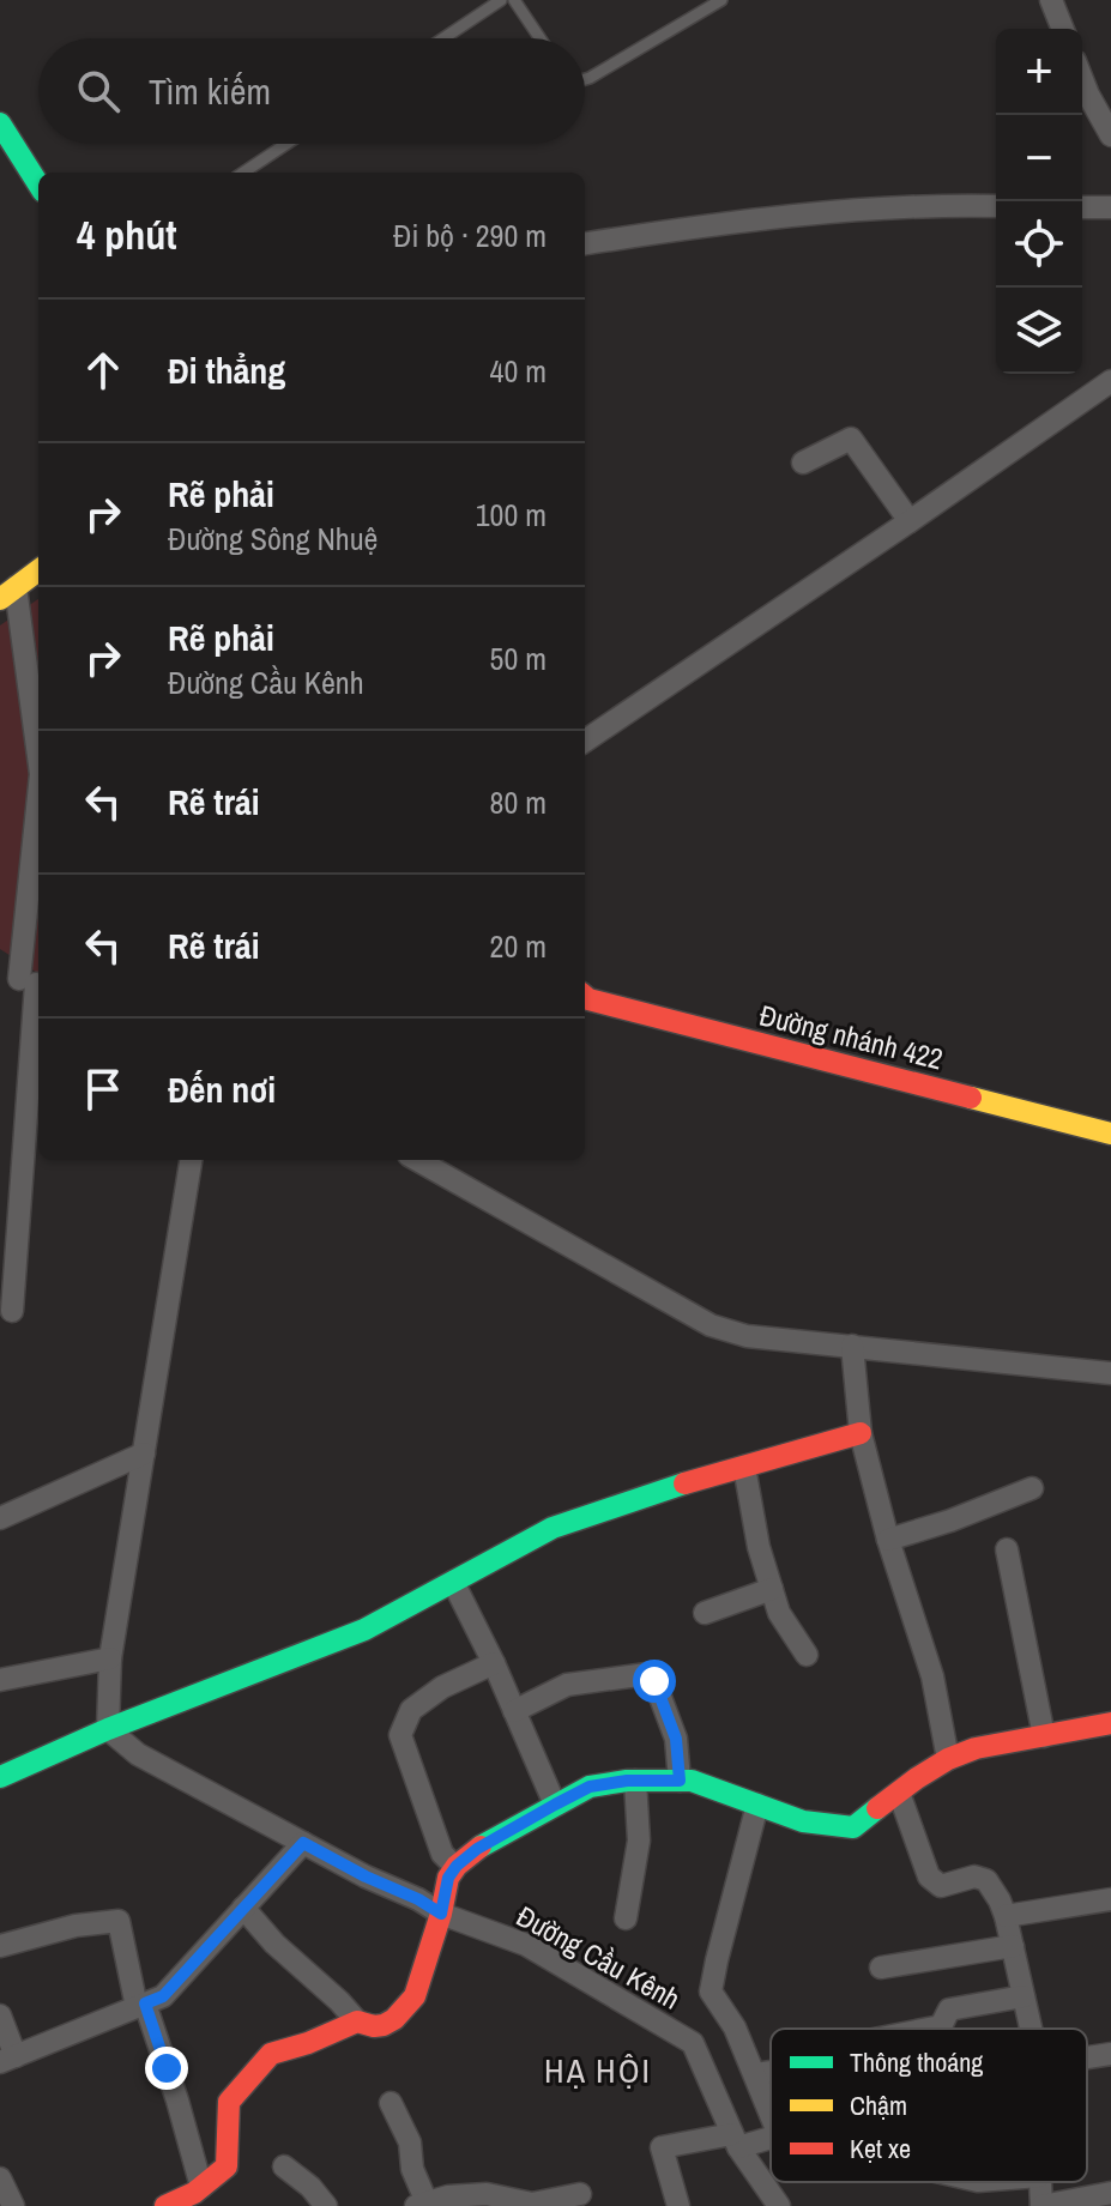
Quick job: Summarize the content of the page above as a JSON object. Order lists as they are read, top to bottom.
{
  "streets": {
    "street": ["Đường nhánh 422", "Đường Cầu Kênh"]
  },
  "districts": ["HẠ HỘI"],
  "legend": ["Thông thoáng", "Chậm", "Kẹt xe"],
  "page": {
    "map_buttons": ["+", "−"],
    "search": "Tìm kiếm",
    "heading": ["4 phút", "Đi bộ · 290 m"],
    "list": [
      ["Đi thẳng", "40 m"],
      ["Rẽ phải", "Đường Sông Nhuệ", "100 m"],
      ["Rẽ phải", "Đường Cầu Kênh", "50 m"],
      ["Rẽ trái", "80 m"],
      ["Rẽ trái", "20 m"],
      "Đến nơi"
    ]
  }
}
